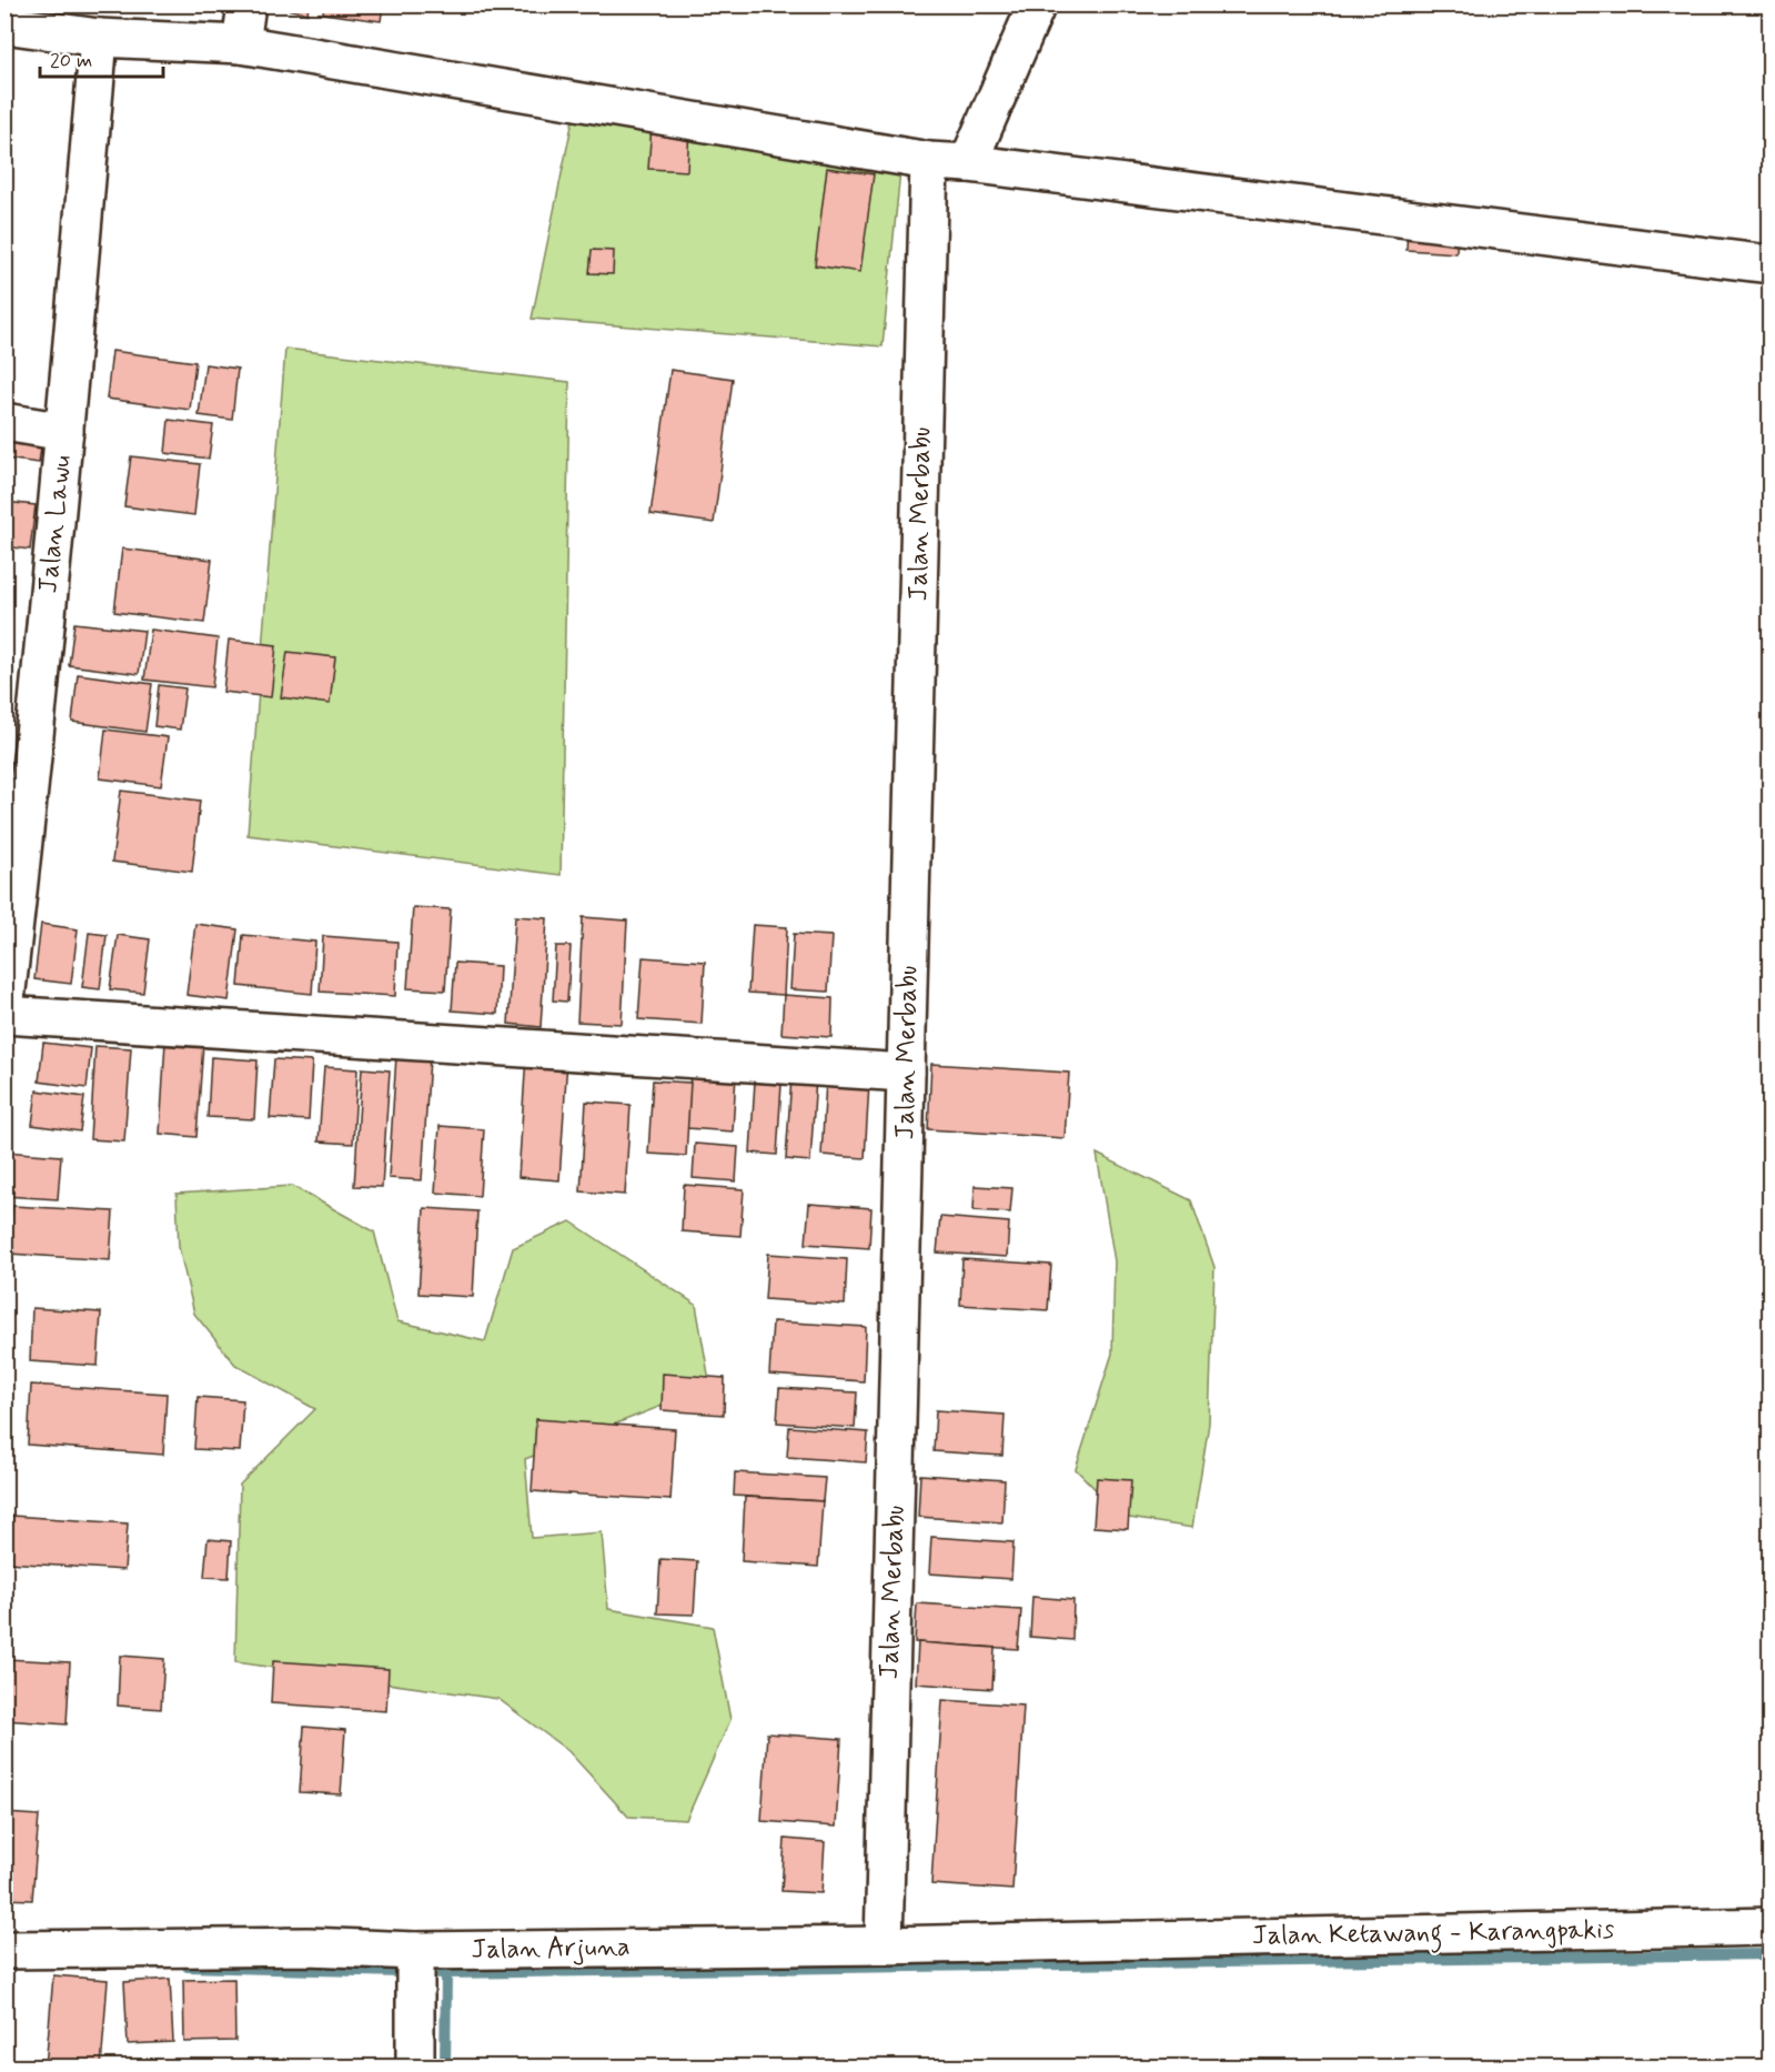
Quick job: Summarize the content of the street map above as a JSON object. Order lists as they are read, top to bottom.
{
  "streets": {
    "street": [
      "Jalan Merbabu",
      "Jalan Lawu",
      "Jalan Ketawang - Karangpakis",
      "Jalan Arjuna"
    ]
  },
  "crossings": [
    ["Jalan Merbabu", "Jalan Arjuna"],
    ["Jalan Ketawang - Karangpakis", "Jalan Arjuna"]
  ],
  "scale_bar": "20 m"
}
